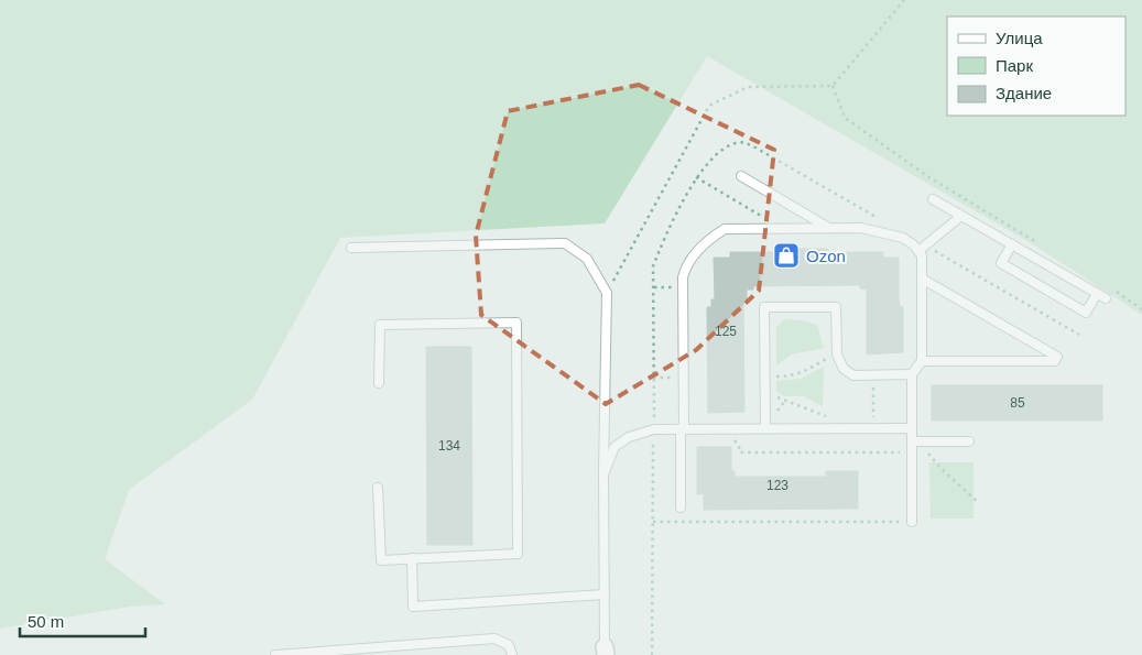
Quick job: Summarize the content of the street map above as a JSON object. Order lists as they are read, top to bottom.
{
  "places": {
    "shop": ["Ozon"]
  },
  "house_numbers": [
    "125",
    "85",
    "134",
    "123"
  ],
  "legend": ["Улица", "Парк", "Здание"],
  "scale_bar": "50 m"
}
